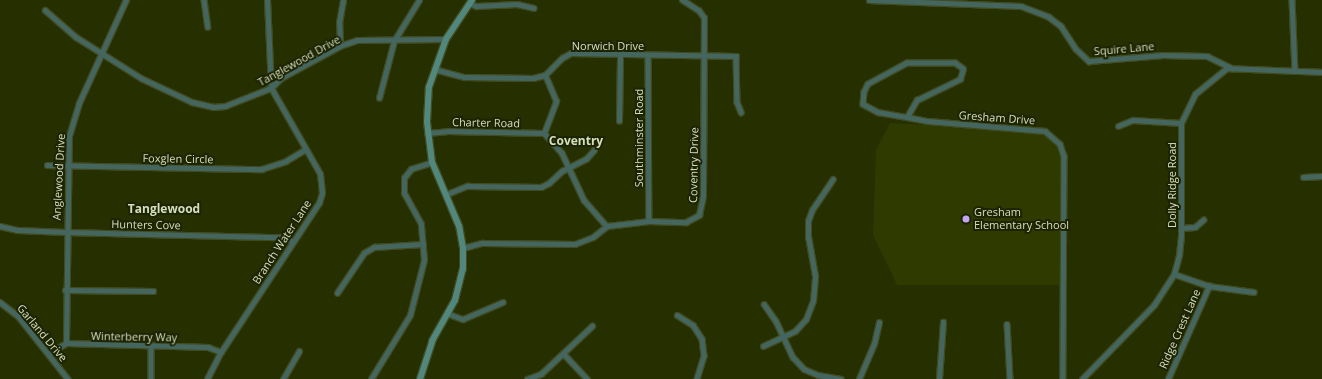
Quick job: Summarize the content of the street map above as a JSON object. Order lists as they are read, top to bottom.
{
  "streets": {
    "street": [
      "Norwich Drive",
      "Squire Lane",
      "Tanglewood Drive",
      "Gresham Drive",
      "Charter Road",
      "Southminster Road",
      "Foxglen Circle",
      "Coventry Drive",
      "Anglewood Drive",
      "Dolly Ridge Road",
      "Hunters Cove",
      "Branch Water Lane",
      "Ridge Crest Lane",
      "Garland Drive",
      "Winterberry Way"
    ]
  },
  "crossings": [
    ["Norwich Drive", "Southminster Road"],
    ["Norwich Drive", "Coventry Drive"],
    ["Squire Lane", "Dolly Ridge Road"],
    ["Tanglewood Drive", "Anglewood Drive"],
    ["Tanglewood Drive", "Branch Water Lane"],
    ["Southminster Road", "Coventry Drive"],
    ["Foxglen Circle", "Anglewood Drive"],
    ["Foxglen Circle", "Branch Water Lane"],
    ["Anglewood Drive", "Hunters Cove"],
    ["Anglewood Drive", "Winterberry Way"],
    ["Hunters Cove", "Branch Water Lane"],
    ["Branch Water Lane", "Winterberry Way"]
  ],
  "districts": ["Coventry", "Tanglewood"],
  "places": ["Gresham Elementary School"]
}
